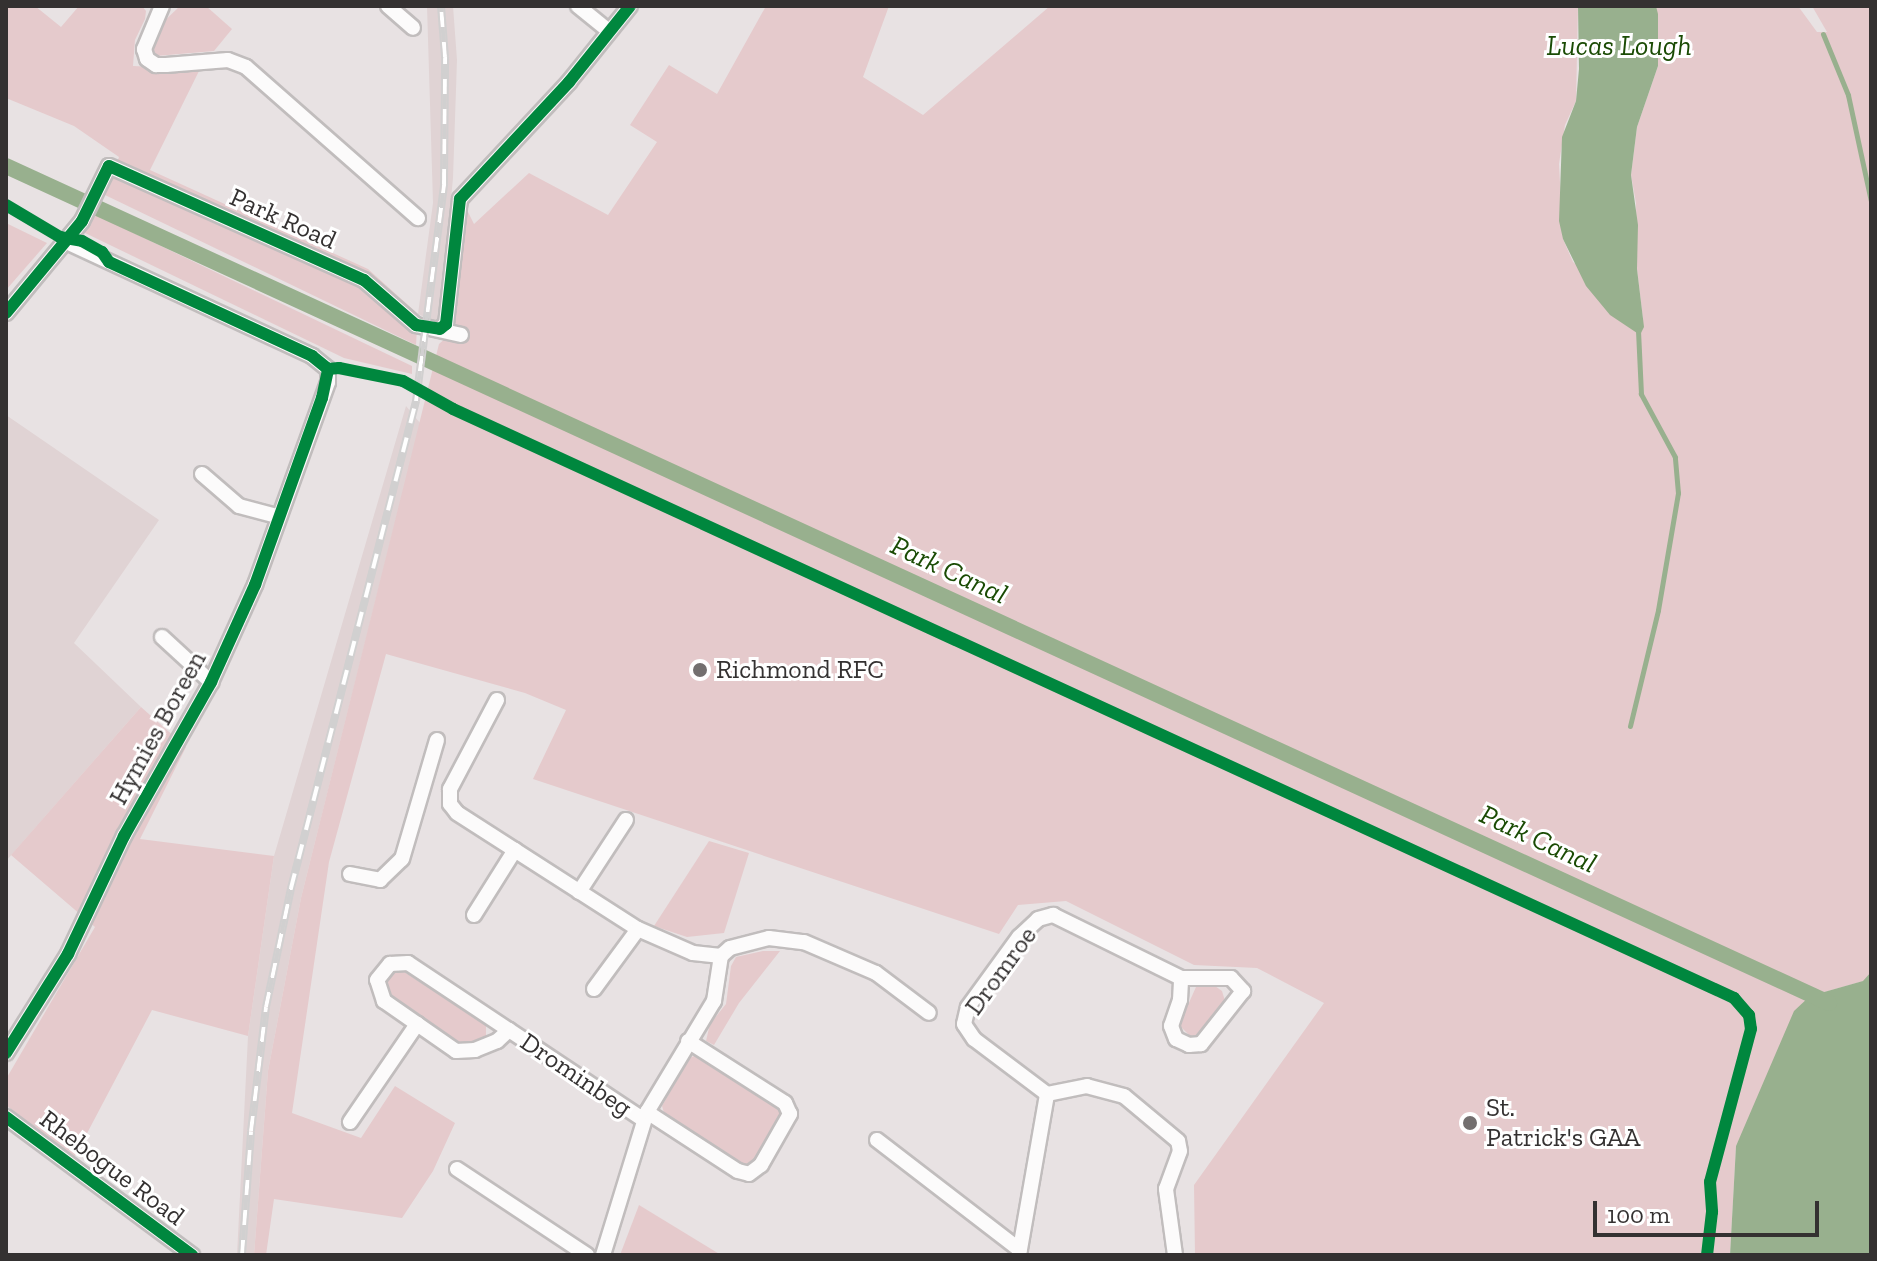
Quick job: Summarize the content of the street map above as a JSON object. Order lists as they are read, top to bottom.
{
  "streets": {
    "street": [
      "Park Road",
      "Hymies Boreen",
      "Dromroe",
      "Drominbeg",
      "Rhebogue Road"
    ]
  },
  "crossings": [
    ["Park Road", "Hymies Boreen"]
  ],
  "water": ["Lucas Lough", "Park Canal"],
  "places": ["Richmond RFC", "St. Patrick's GAA"],
  "scale_bar": "100 m"
}
